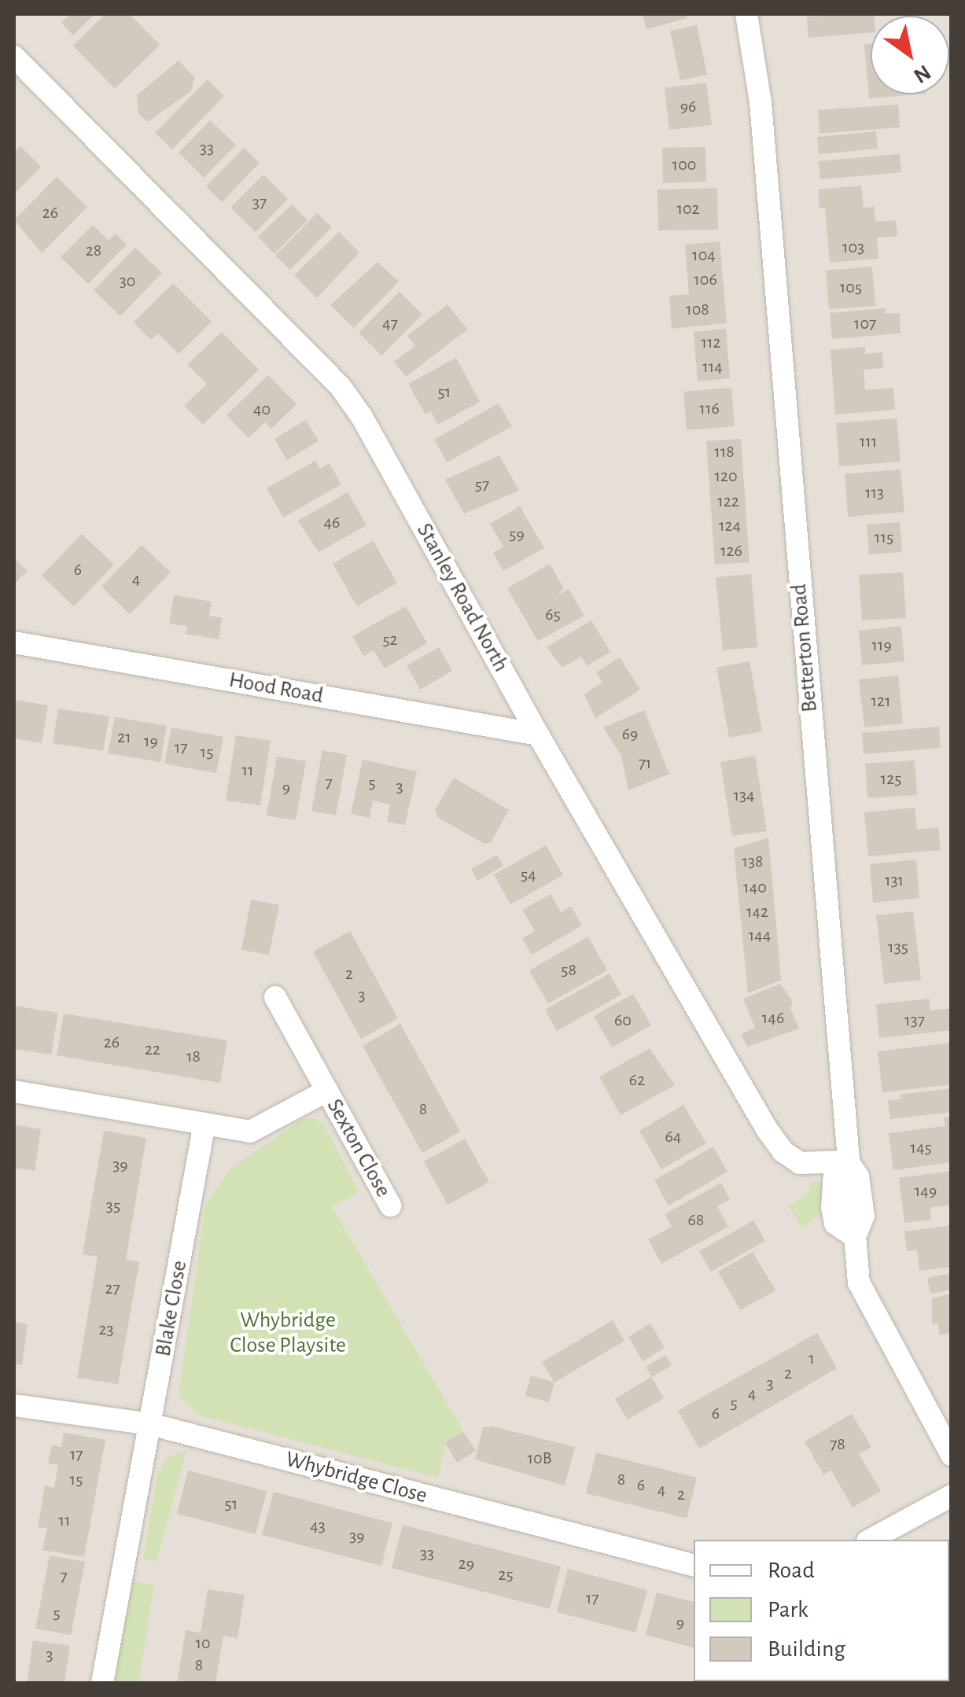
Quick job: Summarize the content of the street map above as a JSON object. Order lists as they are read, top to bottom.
{
  "streets": {
    "street": [
      "Stanley Road North",
      "Betterton Road",
      "Hood Road",
      "Sexton Close",
      "Blake Close",
      "Whybridge Close"
    ]
  },
  "crossings": [
    ["Stanley Road North", "Betterton Road"],
    ["Stanley Road North", "Hood Road"],
    ["Sexton Close", "Blake Close"],
    ["Blake Close", "Whybridge Close"]
  ],
  "parks": ["Whybridge Close Playsite"],
  "house_numbers": [
    "96",
    "33",
    "100",
    "37",
    "102",
    "26",
    "103",
    "28",
    "104",
    "106",
    "30",
    "105",
    "108",
    "47",
    "107",
    "112",
    "114",
    "51",
    "116",
    "40",
    "111",
    "118",
    "120",
    "57",
    "113",
    "122",
    "46",
    "124",
    "59",
    "115",
    "126",
    "6",
    "4",
    "65",
    "52",
    "119",
    "121",
    "69",
    "21",
    "19",
    "17",
    "15",
    "71",
    "11",
    "125",
    "7",
    "5",
    "3",
    "9",
    "134",
    "138",
    "54",
    "131",
    "140",
    "142",
    "144",
    "135",
    "58",
    "2",
    "3",
    "146",
    "60",
    "137",
    "26",
    "22",
    "18",
    "62",
    "8",
    "64",
    "145",
    "39",
    "149",
    "35",
    "68",
    "27",
    "23",
    "1",
    "2",
    "3",
    "4",
    "5",
    "6",
    "78",
    "17",
    "10B",
    "15",
    "8",
    "6",
    "4",
    "2",
    "51",
    "11",
    "43",
    "39",
    "33",
    "29",
    "25",
    "7",
    "17",
    "5",
    "9",
    "10",
    "3",
    "8"
  ],
  "legend": ["Road", "Park", "Building"],
  "north": "bottom right"
}
